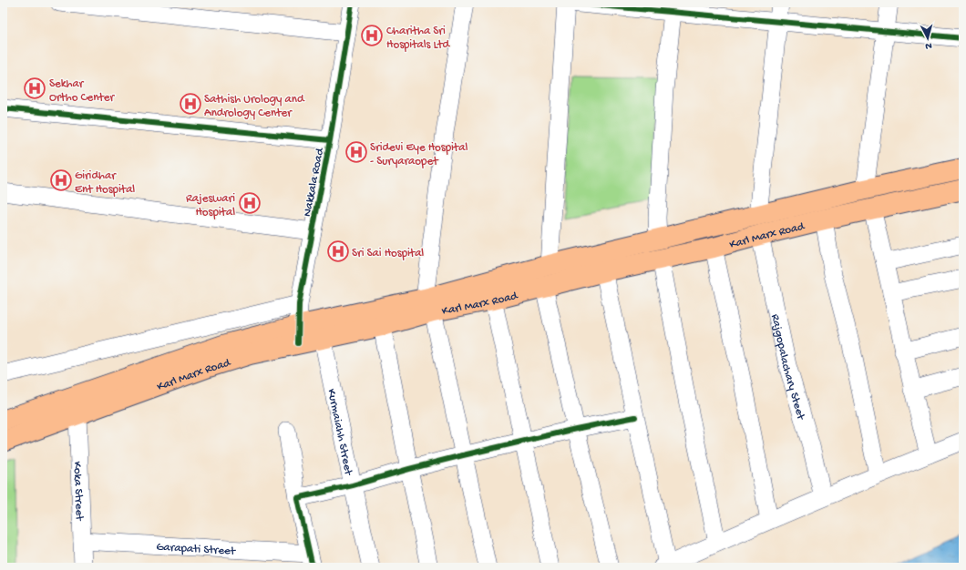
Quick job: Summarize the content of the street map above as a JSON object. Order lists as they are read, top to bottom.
{
  "streets": {
    "main road": ["Karl Marx Road"],
    "street": [
      "Nakkala Road",
      "Rajgopalachary Steet",
      "Kurmaiahh Street",
      "Koka Street",
      "Garapati Street"
    ]
  },
  "crossings": [
    ["Nakkala Road", "Karl Marx Road"],
    ["Karl Marx Road", "Rajgopalachary Steet"],
    ["Karl Marx Road", "Kurmaiahh Street"],
    ["Karl Marx Road", "Koka Street"],
    ["Koka Street", "Garapati Street"]
  ],
  "places": {
    "hospital": [
      "Charitha Sri Hospitals Ltd",
      "Sekhar Ortho Center",
      "Sathish Urology and Andrology Center",
      "Sridevi Eye Hospital - Suryaraopet",
      "Giridhar Ent Hospital",
      "Rajeswari Hospital",
      "Sri Sai Hospital"
    ]
  },
  "north": "bottom"
}
